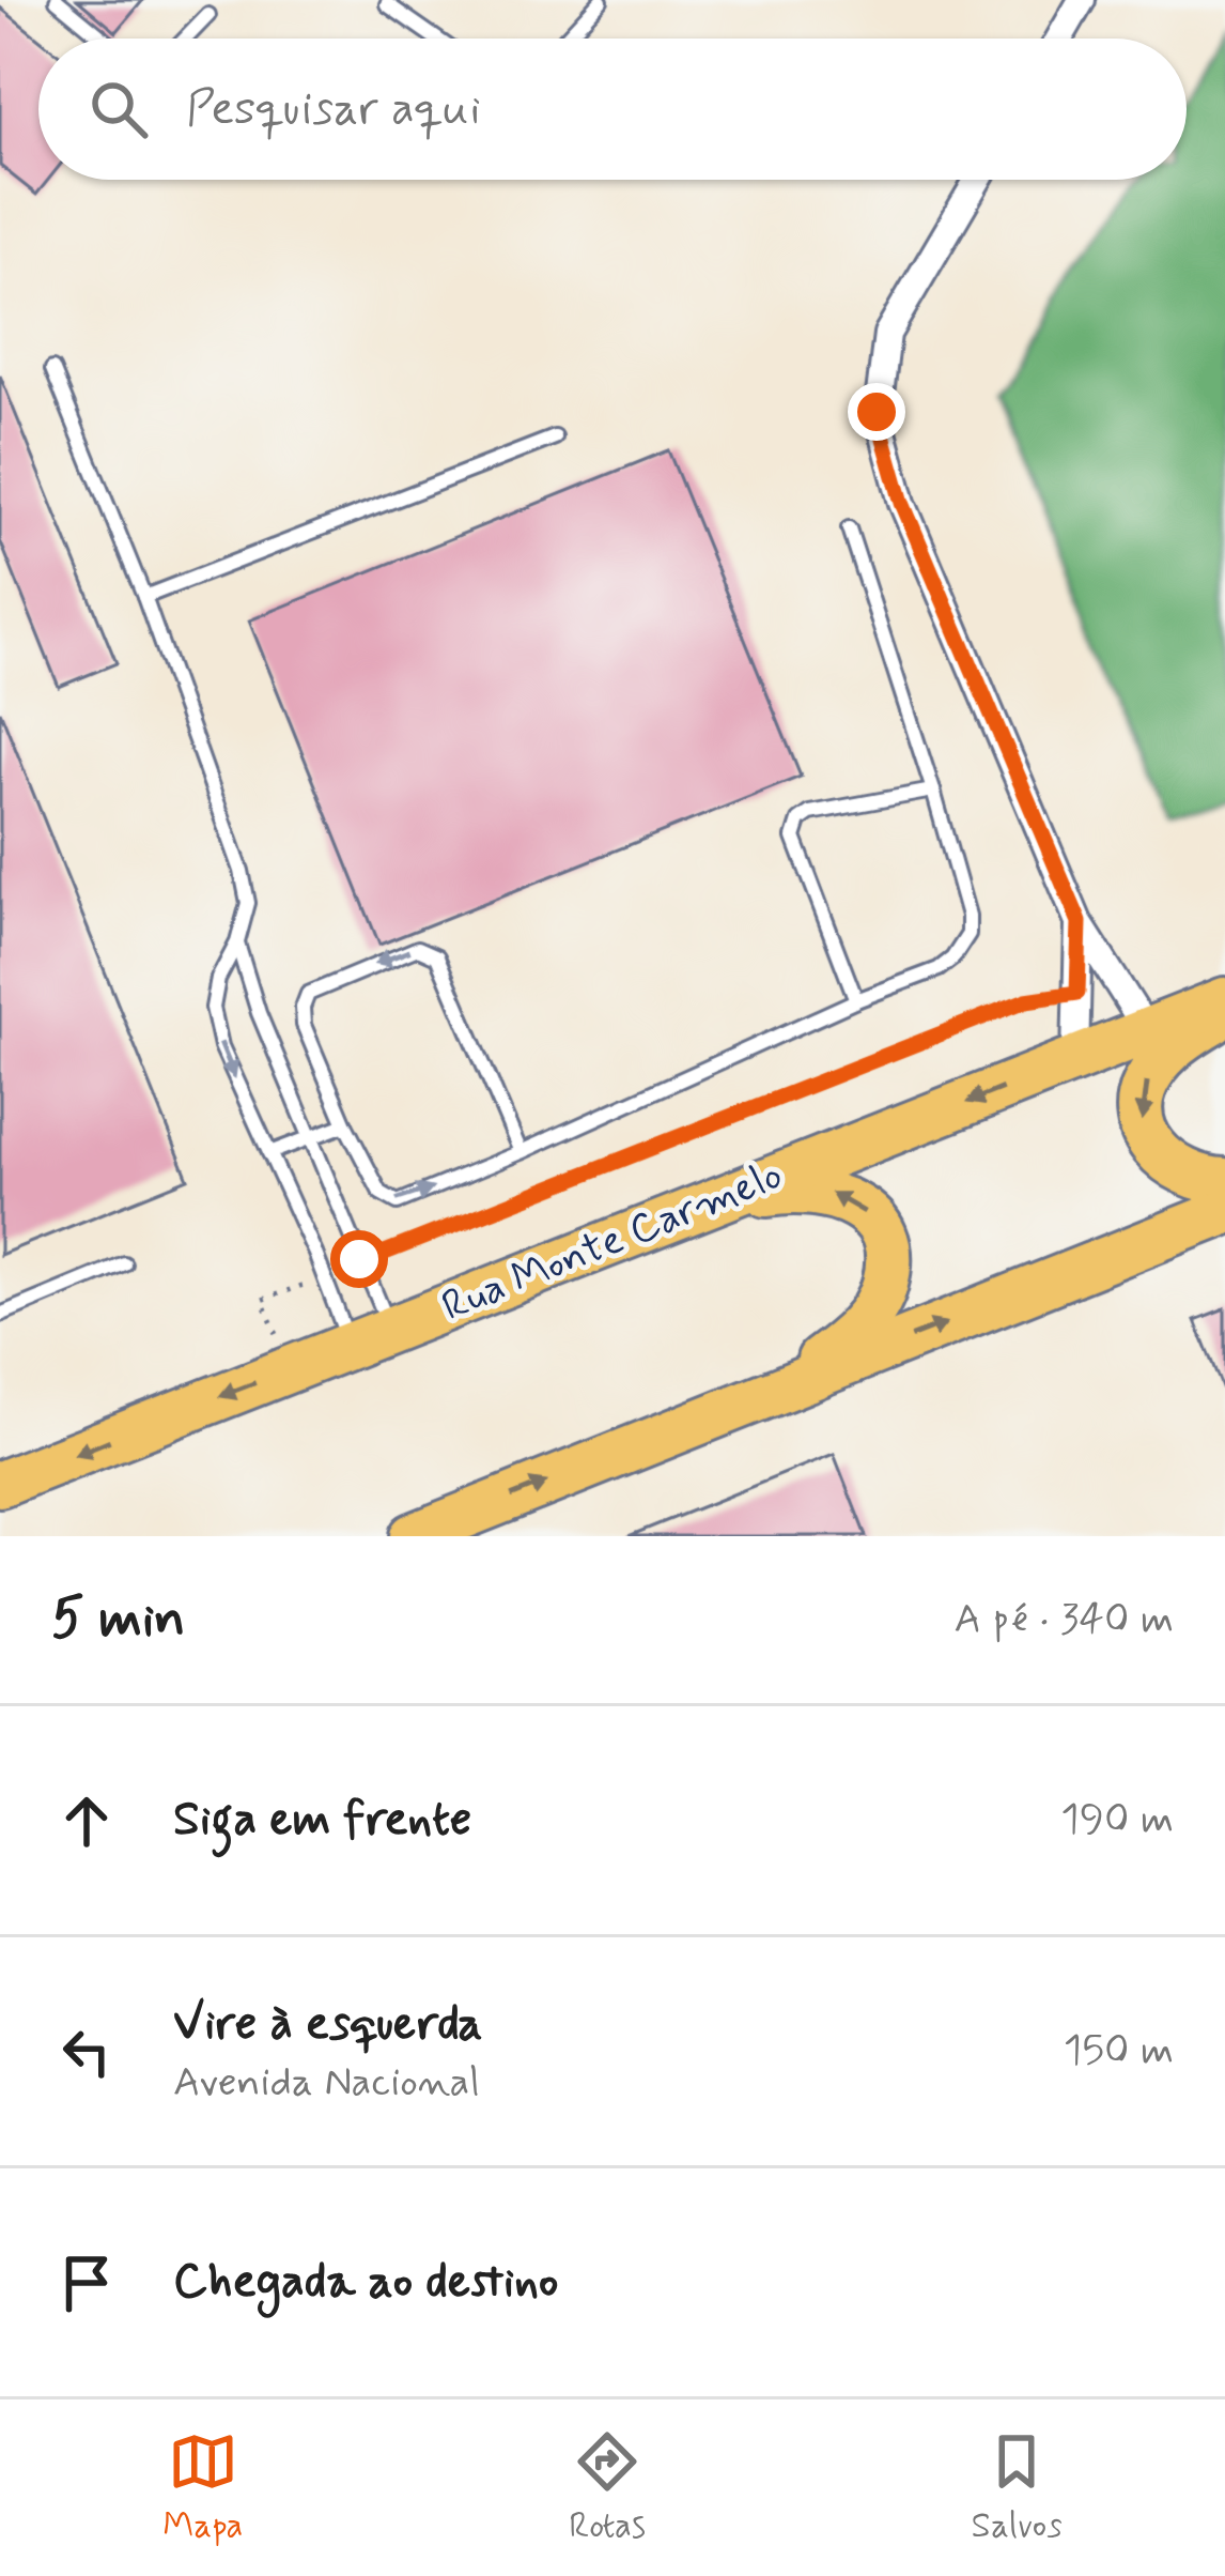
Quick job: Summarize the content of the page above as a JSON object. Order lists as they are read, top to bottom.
{
  "streets": {
    "highway": ["Rua Monte Carmelo"]
  },
  "page": {
    "search": "Pesquisar aqui",
    "heading": ["5 min", "A pé · 340 m"],
    "list": [
      ["Siga em frente", "190 m"],
      ["Vire à esquerda", "Avenida Nacional", "150 m"],
      "Chegada ao destino"
    ],
    "nav": ["Mapa", "Rotas", "Salvos"]
  }
}
